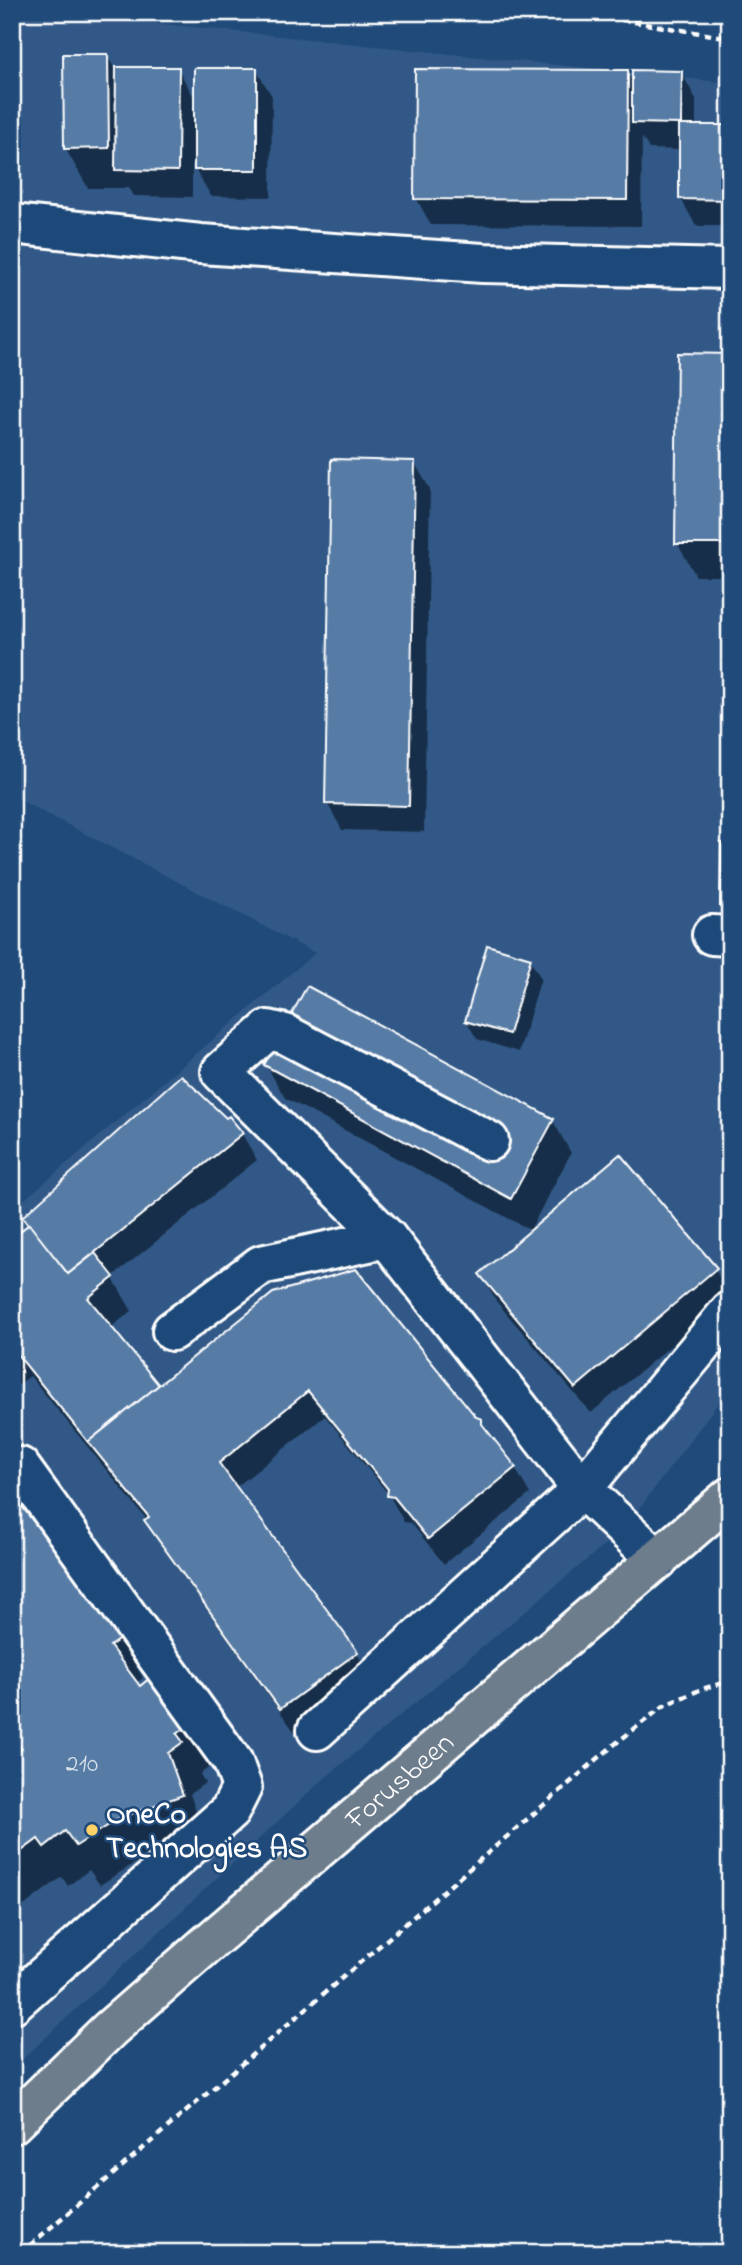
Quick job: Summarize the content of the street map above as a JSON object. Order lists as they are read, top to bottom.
{
  "streets": {
    "main road": ["Forusbeen"]
  },
  "places": ["OneCo Technologies AS"],
  "house_numbers": ["210"]
}
